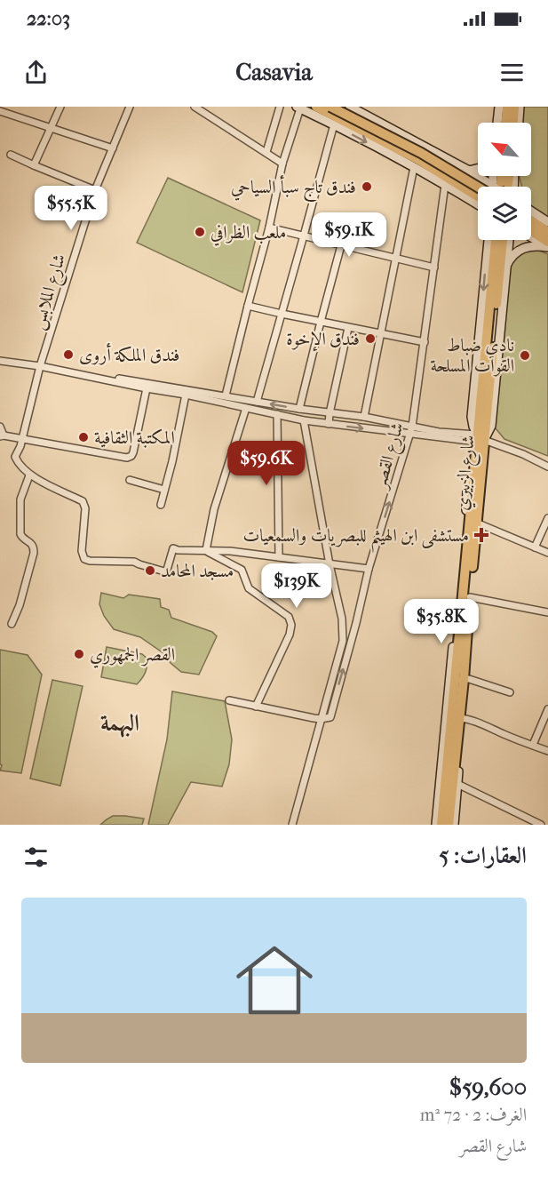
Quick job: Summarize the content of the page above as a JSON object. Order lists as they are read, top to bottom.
{
  "streets": {
    "main road": ["شارع الزبيري"],
    "street": ["شارع الملابس", "شارع القصر"]
  },
  "districts": ["البهمة"],
  "places": {
    "other": [
      "فندق تاج سبأ السياحي",
      "ملعب الظرافي",
      "فندق الإخوة",
      "فندق الملكة أروى",
      "نادي ضباط القوات المسلحة",
      "المكتبة الثقافية",
      "مسجد المحامد",
      "القصر الجمهوري"
    ],
    "health": ["مستشفى ابن الهيثم للبصريات والسمعيات"]
  },
  "north": "top left",
  "page": {
    "status": "22:03",
    "header": "Casavia",
    "price": [
      "$55.5K",
      "$59.1K",
      "$59.6K",
      "$139K",
      "$35.8K"
    ],
    "heading": "العقارات: 5",
    "list": [
      {
        "name": "$59,600",
        "note": "الغرف: 2 · 72 m² · شارع القصر"
      }
    ]
  }
}
